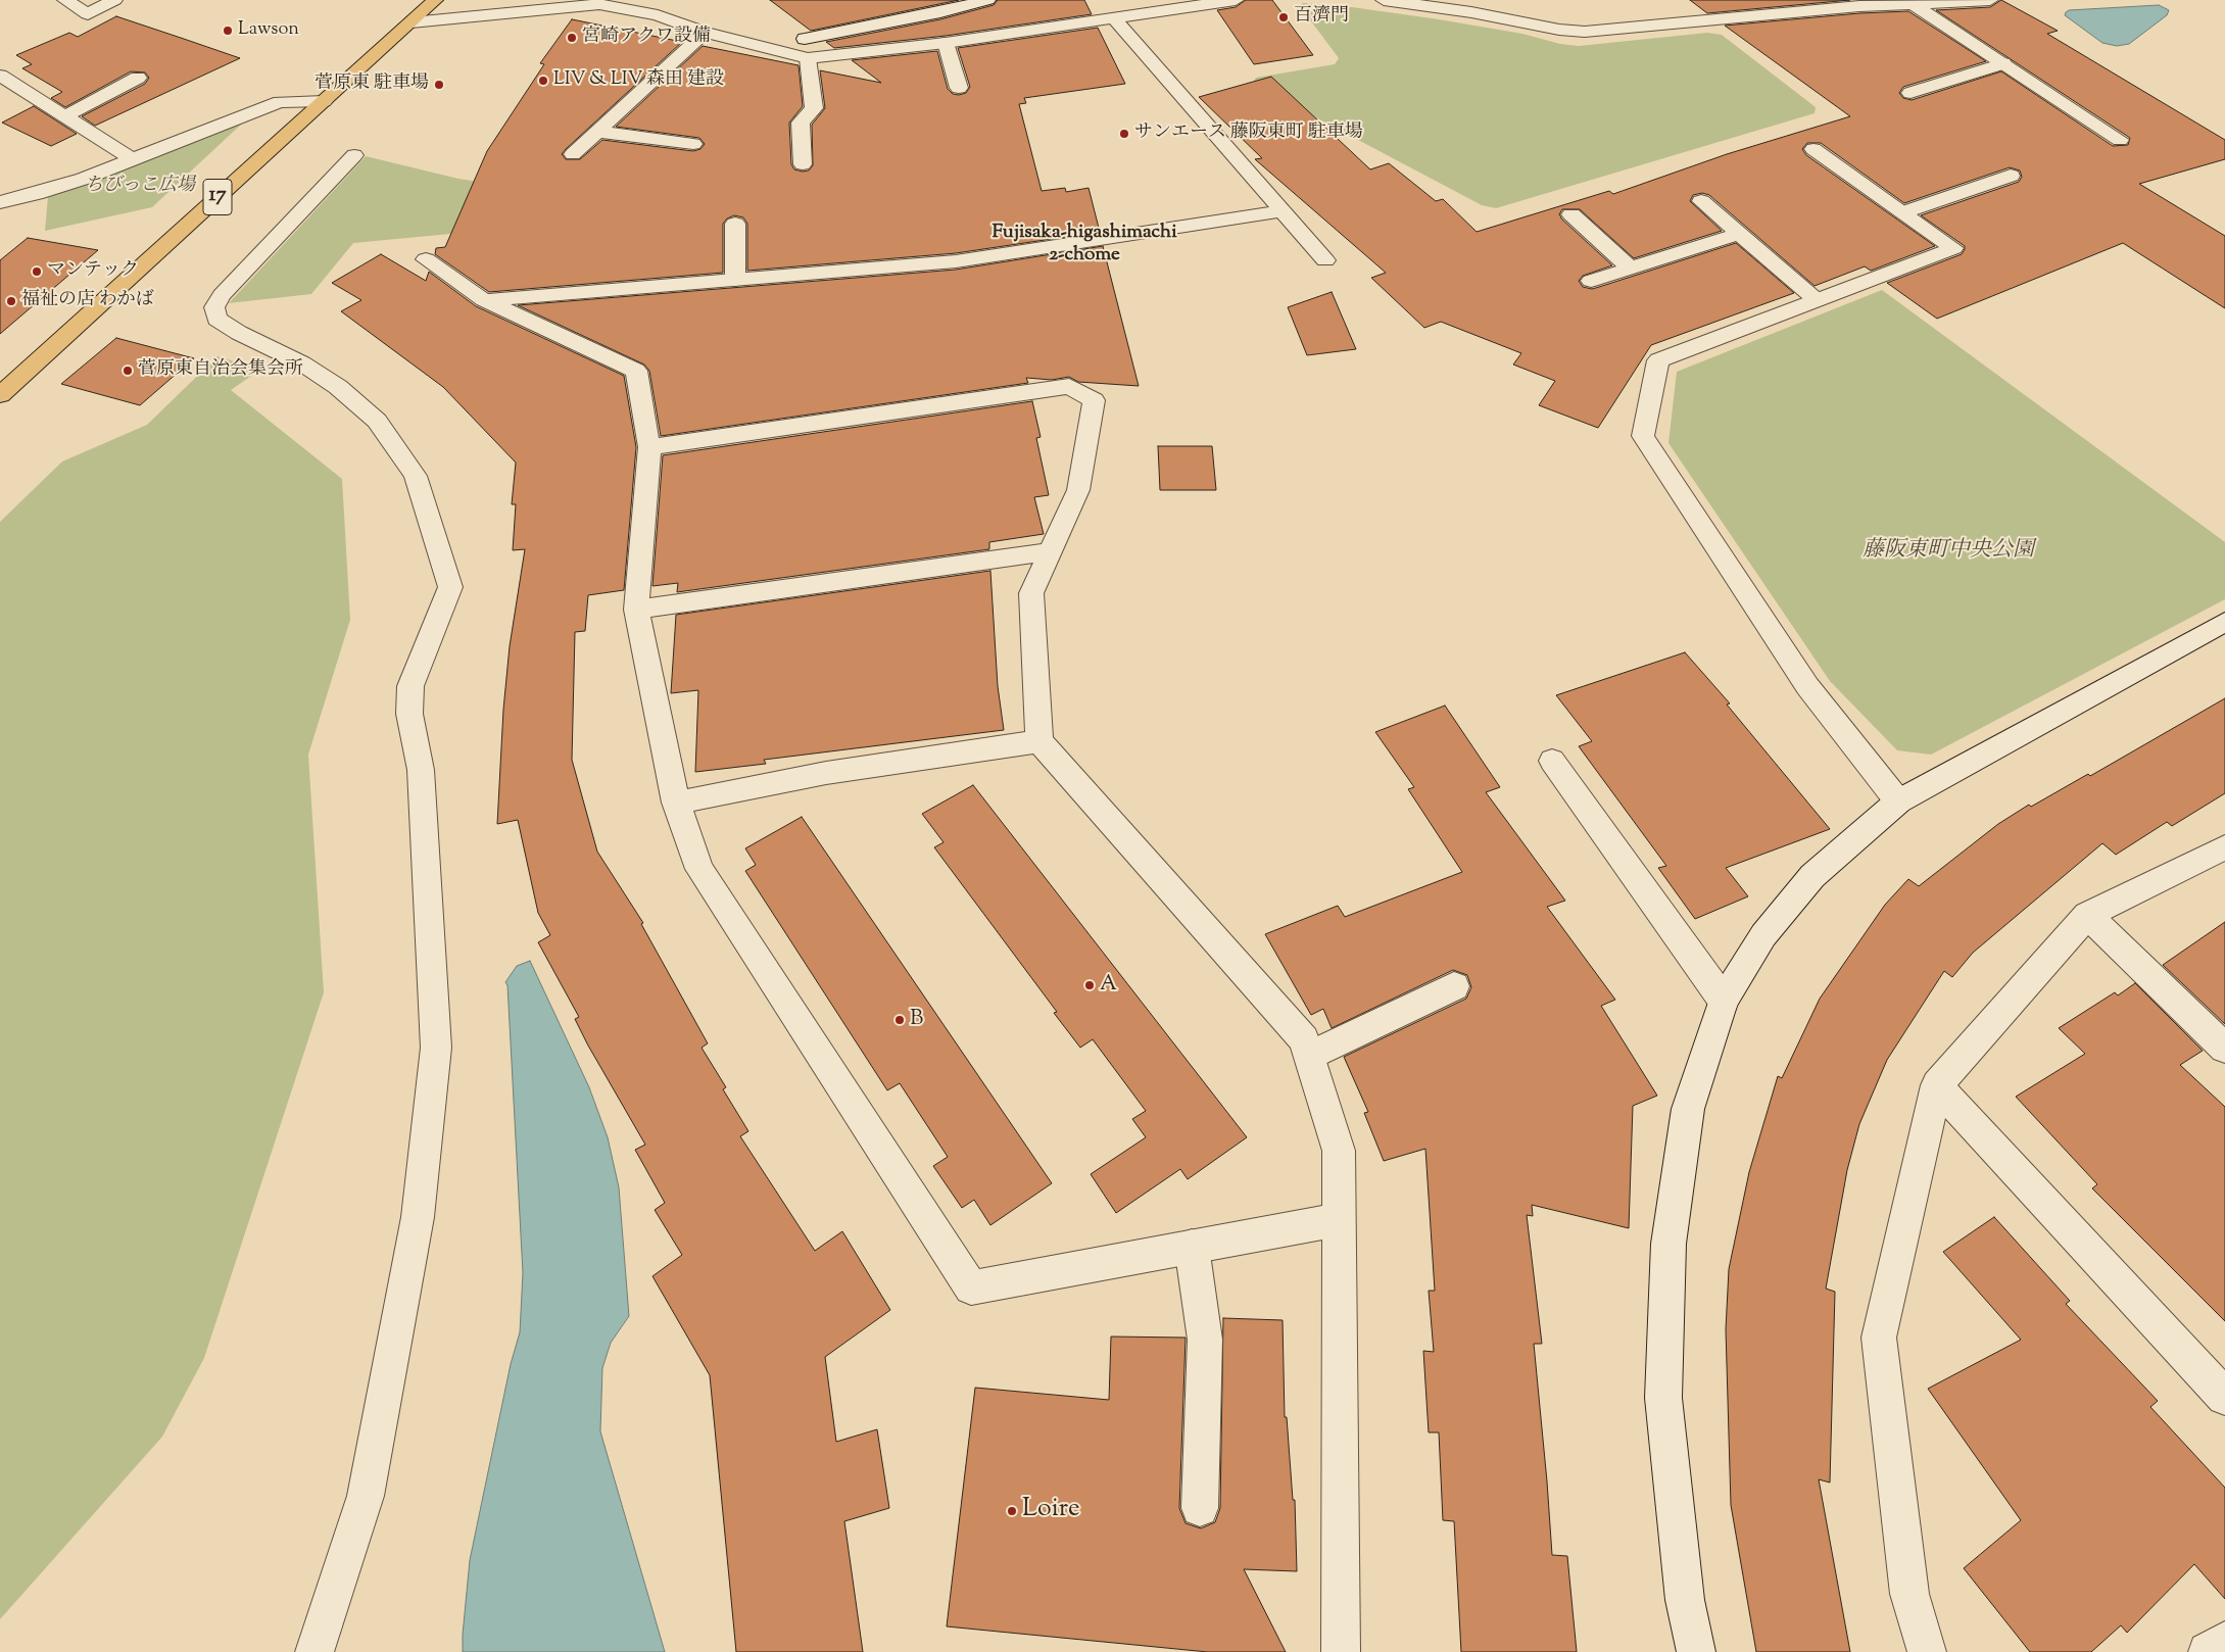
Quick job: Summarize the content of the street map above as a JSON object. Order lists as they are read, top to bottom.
{
  "streets": {
    "main road": ["17"]
  },
  "districts": ["Fujisaka-higashimachi 2-chome"],
  "parks": ["ちびっこ広場", "藤阪東町中央公園"],
  "places": [
    "百濟門",
    "Lawson",
    "宮崎アクワ設備",
    "LIV & LIV 森田 建設",
    "菅原東 駐車場",
    "サンエース 藤阪東町 駐車場",
    "マンテック",
    "福祉の店 わかば",
    "菅原東自治会集会所",
    "A",
    "B",
    "Loire"
  ]
}
